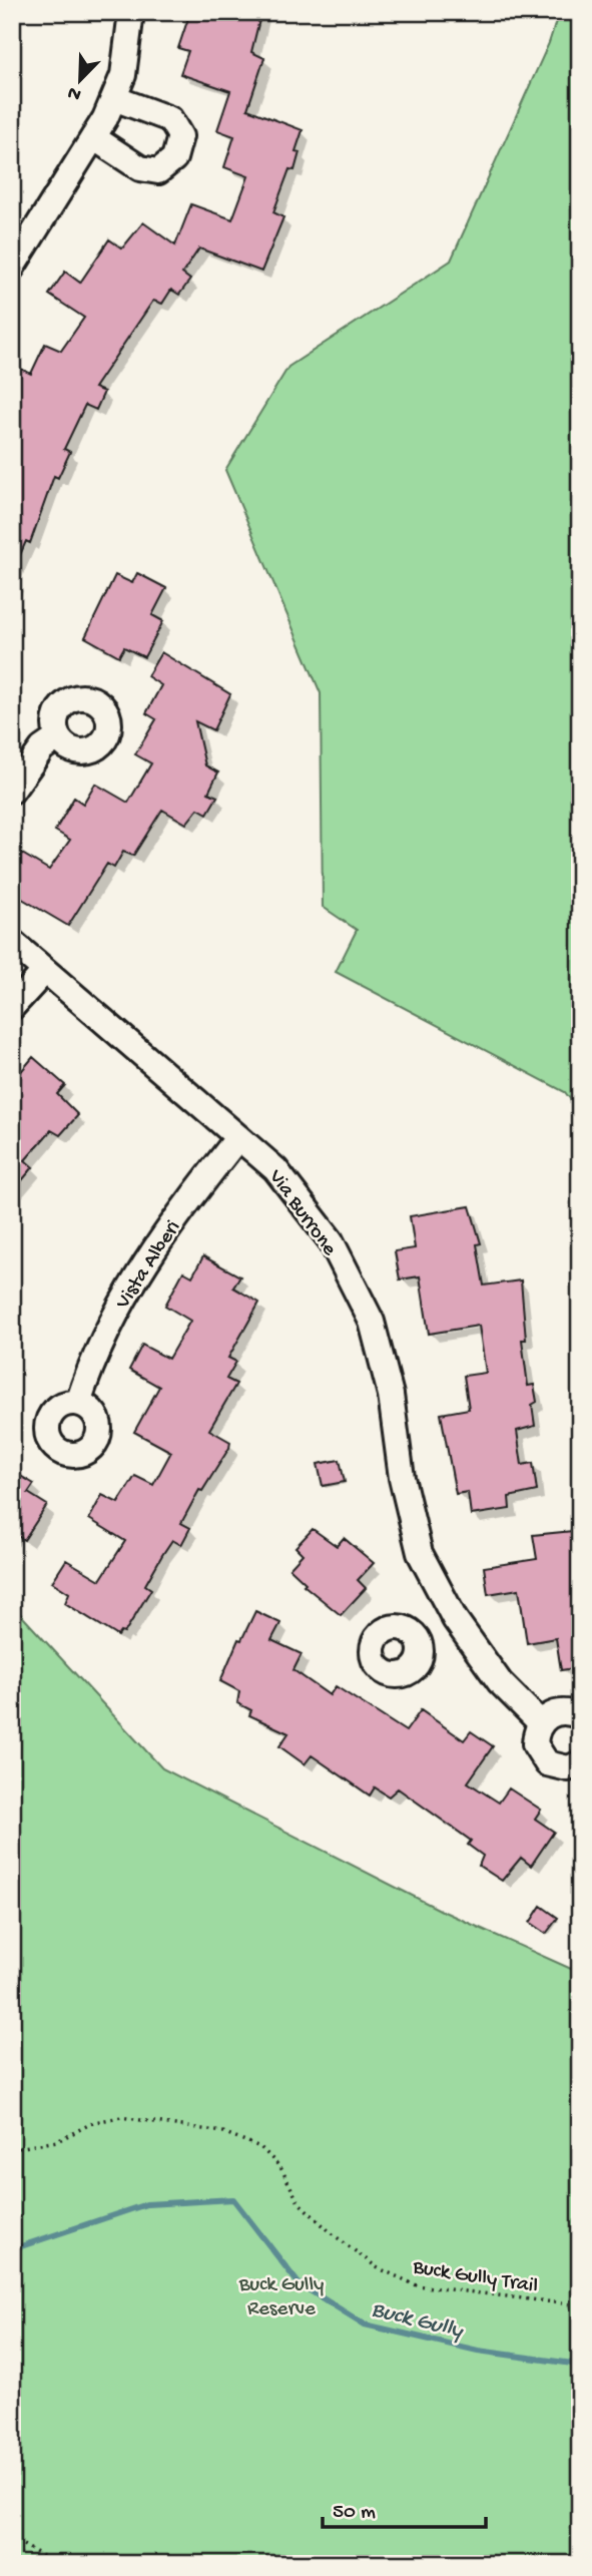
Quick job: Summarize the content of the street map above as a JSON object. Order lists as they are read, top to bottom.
{
  "streets": {
    "street": ["Via Burrone", "Vista Alberi"],
    "path": ["Buck Gully Trail"]
  },
  "crossings": [
    ["Via Burrone", "Vista Alberi"]
  ],
  "water": ["Buck Gully"],
  "parks": ["Buck Gully Reserve"],
  "scale_bar": "50 m",
  "north": "bottom left"
}
